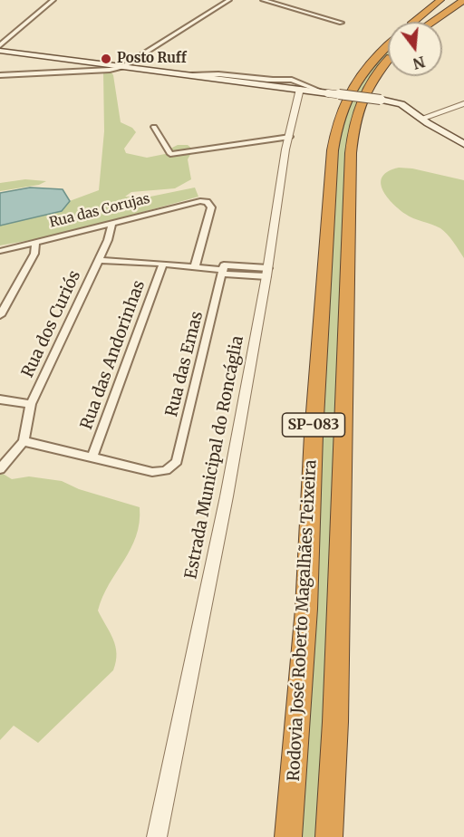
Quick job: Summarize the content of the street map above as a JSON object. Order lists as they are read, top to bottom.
{
  "streets": {
    "highway": ["SP-083", "Rodovia José Roberto Magalhães Teixeira"],
    "street": [
      "Rua das Corujas",
      "Rua dos Curiós",
      "Rua das Andorinhas",
      "Rua das Emas",
      "Estrada Municipal do Roncáglia"
    ]
  },
  "crossings": [
    ["Rua das Corujas", "Rua dos Curiós"],
    ["Rua das Andorinhas", "Rua das Emas"]
  ],
  "places": ["Posto Ruff"],
  "north": "bottom"
}
